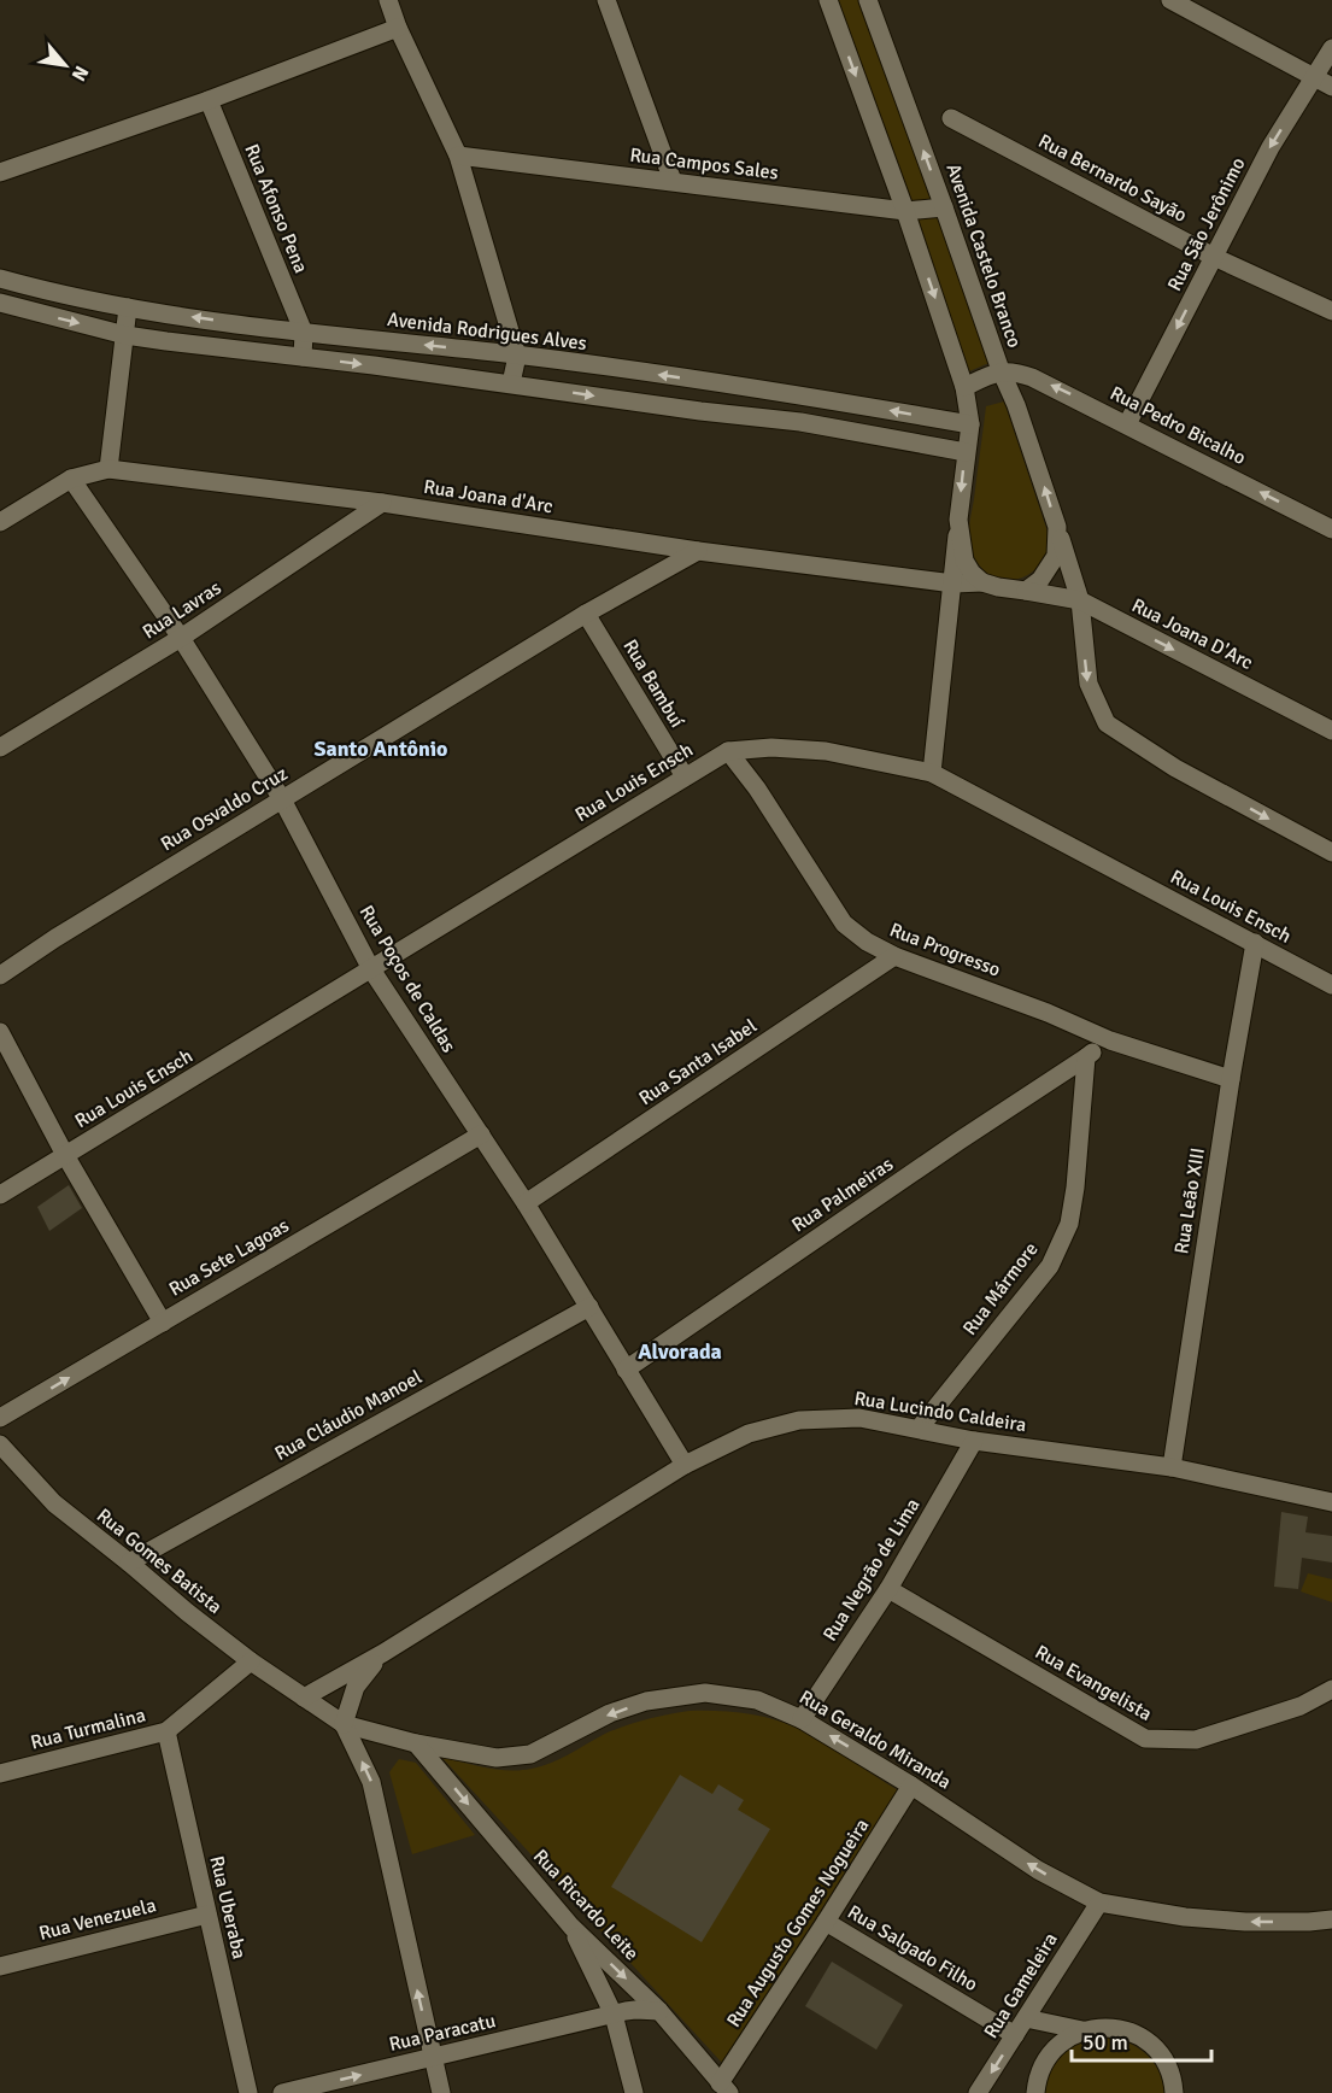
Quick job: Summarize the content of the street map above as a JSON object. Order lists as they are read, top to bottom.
{
  "streets": {
    "street": [
      "Rua Campos Sales",
      "Rua Bernardo Sayão",
      "Rua Afonso Pena",
      "Rua São Jerônimo",
      "Avenida Castelo Branco",
      "Avenida Rodrigues Alves",
      "Rua Pedro Bicalho",
      "Rua Joana d'Arc",
      "Rua Lavras",
      "Rua Joana D'Arc",
      "Rua Bambuí",
      "Rua Louis Ensch",
      "Rua Osvaldo Cruz",
      "Rua Progresso",
      "Rua Poços de Caldas",
      "Rua Santa Isabel",
      "Rua Palmeiras",
      "Rua Leão XIII",
      "Rua Sete Lagoas",
      "Rua Mármore",
      "Rua Lucindo Caldeira",
      "Rua Cláudio Manoel",
      "Rua Gomes Batista",
      "Rua Negrão de Lima",
      "Rua Evangelista",
      "Rua Turmalina",
      "Rua Geraldo Miranda",
      "Rua Ricardo Leite",
      "Rua Uberaba",
      "Rua Venezuela",
      "Rua Augusto Gomes Nogueira",
      "Rua Salgado Filho",
      "Rua Gameleira",
      "Rua Paracatu"
    ]
  },
  "crossings": [
    ["Rua Campos Sales", "Avenida Castelo Branco"],
    ["Rua Bernardo Sayão", "Rua São Jerônimo"],
    ["Rua Afonso Pena", "Avenida Rodrigues Alves"],
    ["Rua São Jerônimo", "Rua Pedro Bicalho"],
    ["Avenida Castelo Branco", "Rua Pedro Bicalho"],
    ["Avenida Castelo Branco", "Rua Joana D'Arc"],
    ["Rua Joana d'Arc", "Rua Lavras"],
    ["Rua Joana d'Arc", "Rua Osvaldo Cruz"],
    ["Rua Joana d'Arc", "Rua Poços de Caldas"],
    ["Rua Lavras", "Rua Poços de Caldas"],
    ["Rua Bambuí", "Rua Louis Ensch"],
    ["Rua Bambuí", "Rua Osvaldo Cruz"],
    ["Rua Louis Ensch", "Rua Progresso"],
    ["Rua Louis Ensch", "Rua Poços de Caldas"],
    ["Rua Louis Ensch", "Rua Leão XIII"],
    ["Rua Osvaldo Cruz", "Rua Poços de Caldas"],
    ["Rua Progresso", "Rua Santa Isabel"],
    ["Rua Progresso", "Rua Leão XIII"],
    ["Rua Poços de Caldas", "Rua Santa Isabel"],
    ["Rua Poços de Caldas", "Rua Palmeiras"],
    ["Rua Poços de Caldas", "Rua Sete Lagoas"],
    ["Rua Poços de Caldas", "Rua Lucindo Caldeira"],
    ["Rua Poços de Caldas", "Rua Cláudio Manoel"],
    ["Rua Palmeiras", "Rua Mármore"],
    ["Rua Leão XIII", "Rua Lucindo Caldeira"],
    ["Rua Mármore", "Rua Lucindo Caldeira"],
    ["Rua Lucindo Caldeira", "Rua Gomes Batista"],
    ["Rua Lucindo Caldeira", "Rua Negrão de Lima"],
    ["Rua Lucindo Caldeira", "Rua Geraldo Miranda"],
    ["Rua Cláudio Manoel", "Rua Gomes Batista"],
    ["Rua Gomes Batista", "Rua Turmalina"],
    ["Rua Negrão de Lima", "Rua Evangelista"],
    ["Rua Negrão de Lima", "Rua Geraldo Miranda"],
    ["Rua Turmalina", "Rua Uberaba"],
    ["Rua Geraldo Miranda", "Rua Ricardo Leite"],
    ["Rua Geraldo Miranda", "Rua Augusto Gomes Nogueira"],
    ["Rua Geraldo Miranda", "Rua Gameleira"],
    ["Rua Ricardo Leite", "Rua Augusto Gomes Nogueira"],
    ["Rua Ricardo Leite", "Rua Paracatu"],
    ["Rua Uberaba", "Rua Venezuela"],
    ["Rua Augusto Gomes Nogueira", "Rua Salgado Filho"],
    ["Rua Salgado Filho", "Rua Gameleira"]
  ],
  "one_way": [
    "Rua São Jerônimo",
    "Rua Pedro Bicalho",
    "Rua Joana D'Arc",
    "Rua Geraldo Miranda",
    "Rua Ricardo Leite",
    "Rua Paracatu"
  ],
  "districts": ["Santo Antônio", "Alvorada"],
  "scale_bar": "50 m",
  "north": "bottom right"
}
